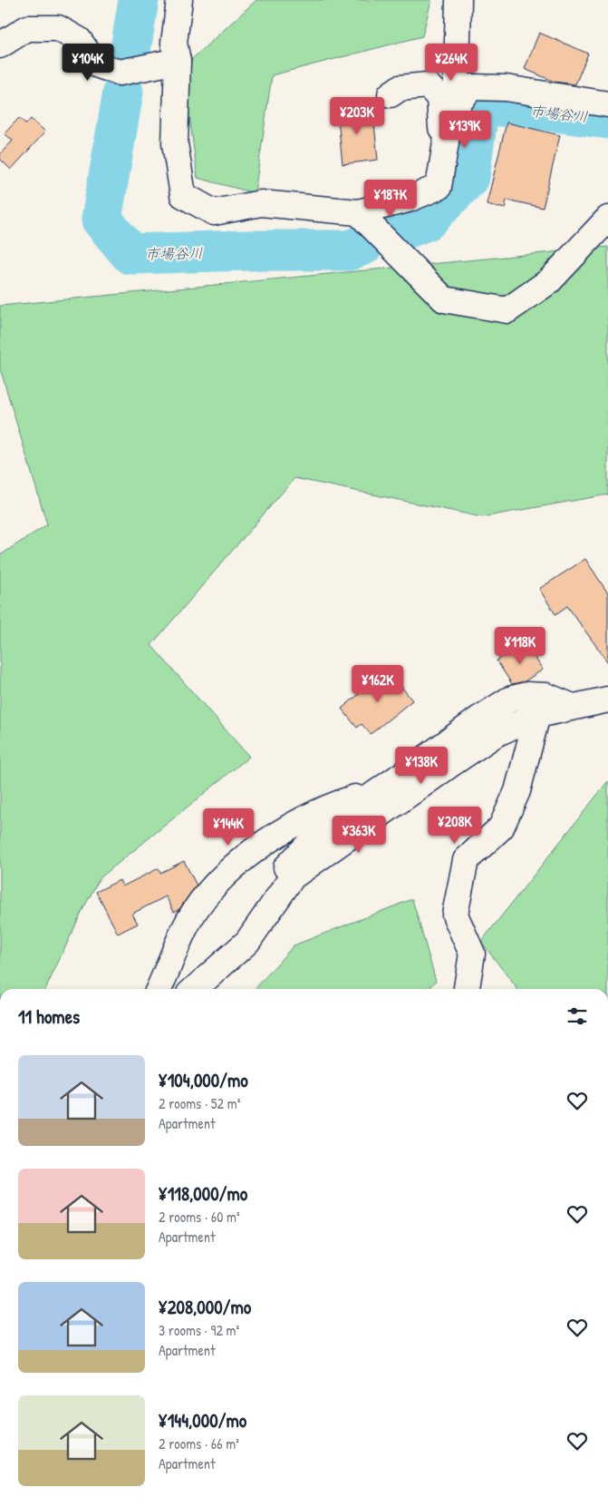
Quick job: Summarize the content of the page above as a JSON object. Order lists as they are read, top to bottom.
{
  "water": ["市場谷川"],
  "page": {
    "price": [
      "¥104K",
      "¥264K",
      "¥203K",
      "¥139K",
      "¥187K",
      "¥118K",
      "¥162K",
      "¥138K",
      "¥208K",
      "¥144K",
      "¥363K"
    ],
    "heading": "11 homes",
    "list": [
      {
        "name": "¥104,000/mo",
        "note": "2 rooms · 52 m² · Apartment"
      },
      {
        "name": "¥118,000/mo",
        "note": "2 rooms · 60 m² · Apartment"
      },
      {
        "name": "¥208,000/mo",
        "note": "3 rooms · 92 m² · Apartment"
      },
      {
        "name": "¥144,000/mo",
        "note": "2 rooms · 66 m² · Apartment"
      }
    ]
  }
}
